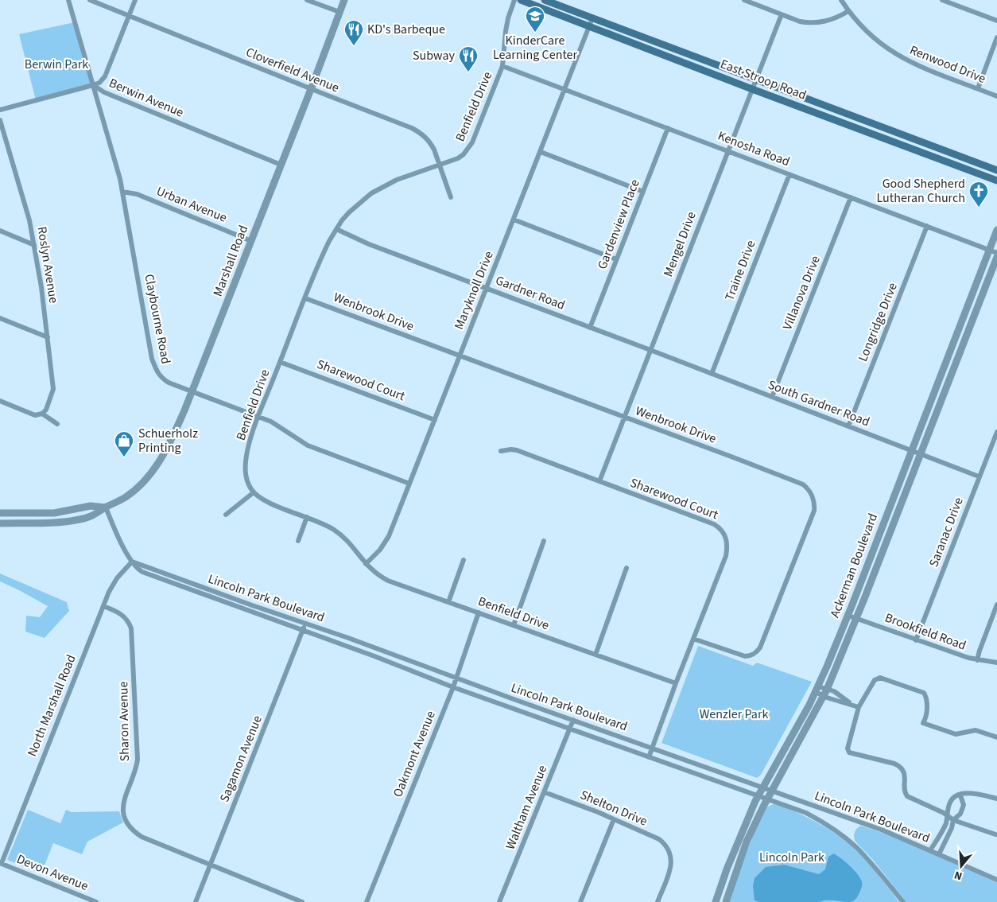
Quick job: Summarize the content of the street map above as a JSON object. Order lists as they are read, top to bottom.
{
  "streets": {
    "main road": ["East Stroop Road"],
    "street": [
      "Renwood Drive",
      "Cloverfield Avenue",
      "Berwin Avenue",
      "Benfield Drive",
      "Kenosha Road",
      "Urban Avenue",
      "Gardenview Place",
      "Mengel Drive",
      "Marshall Road",
      "Roslyn Avenue",
      "Traine Drive",
      "Maryknoll Drive",
      "Gardner Road",
      "Villanova Drive",
      "Wenbrook Drive",
      "Claybourne Road",
      "Longridge Drive",
      "Sharewood Court",
      "South Gardner Road",
      "Saranac Drive",
      "Ackerman Boulevard",
      "Lincoln Park Boulevard",
      "Brookfield Road",
      "North Marshall Road",
      "Sharon Avenue",
      "Oakmont Avenue",
      "Sagamon Avenue",
      "Waltham Avenue",
      "Shelton Drive",
      "Devon Avenue"
    ]
  },
  "crossings": [
    ["Cloverfield Avenue", "Benfield Drive"],
    ["Cloverfield Avenue", "Marshall Road"],
    ["East Stroop Road", "Mengel Drive"],
    ["East Stroop Road", "Maryknoll Drive"],
    ["Berwin Avenue", "Marshall Road"],
    ["Berwin Avenue", "Claybourne Road"],
    ["Benfield Drive", "Kenosha Road"],
    ["Benfield Drive", "Maryknoll Drive"],
    ["Benfield Drive", "Gardner Road"],
    ["Benfield Drive", "Wenbrook Drive"],
    ["Benfield Drive", "Claybourne Road"],
    ["Benfield Drive", "Sharewood Court"],
    ["Benfield Drive", "Oakmont Avenue"],
    ["Kenosha Road", "Gardenview Place"],
    ["Kenosha Road", "Mengel Drive"],
    ["Kenosha Road", "Traine Drive"],
    ["Kenosha Road", "Maryknoll Drive"],
    ["Kenosha Road", "Villanova Drive"],
    ["Kenosha Road", "Longridge Drive"],
    ["Kenosha Road", "Ackerman Boulevard"],
    ["Urban Avenue", "Marshall Road"],
    ["Urban Avenue", "Claybourne Road"],
    ["Gardenview Place", "Gardner Road"],
    ["Mengel Drive", "Gardner Road"],
    ["Mengel Drive", "Wenbrook Drive"],
    ["Mengel Drive", "Sharewood Court"],
    ["Mengel Drive", "South Gardner Road"],
    ["Marshall Road", "Claybourne Road"],
    ["Marshall Road", "Lincoln Park Boulevard"],
    ["Traine Drive", "South Gardner Road"],
    ["Maryknoll Drive", "Gardner Road"],
    ["Maryknoll Drive", "Wenbrook Drive"],
    ["Maryknoll Drive", "Claybourne Road"],
    ["Maryknoll Drive", "Sharewood Court"],
    ["Gardner Road", "South Gardner Road"],
    ["Villanova Drive", "South Gardner Road"],
    ["Wenbrook Drive", "Sharewood Court"],
    ["Longridge Drive", "South Gardner Road"],
    ["Sharewood Court", "Lincoln Park Boulevard"],
    ["South Gardner Road", "Saranac Drive"],
    ["South Gardner Road", "Ackerman Boulevard"],
    ["Saranac Drive", "Brookfield Road"],
    ["Ackerman Boulevard", "Lincoln Park Boulevard"],
    ["Ackerman Boulevard", "Brookfield Road"],
    ["Lincoln Park Boulevard", "North Marshall Road"],
    ["Lincoln Park Boulevard", "Oakmont Avenue"],
    ["Lincoln Park Boulevard", "Sagamon Avenue"],
    ["Lincoln Park Boulevard", "Waltham Avenue"],
    ["North Marshall Road", "Sharon Avenue"],
    ["North Marshall Road", "Devon Avenue"],
    ["Sharon Avenue", "Sagamon Avenue"],
    ["Waltham Avenue", "Shelton Drive"]
  ],
  "parks": ["Berwin Park", "Wenzler Park", "Lincoln Park"],
  "places": {
    "school or university": ["KinderCare Learning Center"],
    "restaurant": ["KD's Barbeque", "Subway"],
    "church": ["Good Shepherd Lutheran Church"],
    "shop": ["Schuerholz Printing"]
  },
  "north": "bottom"
}
